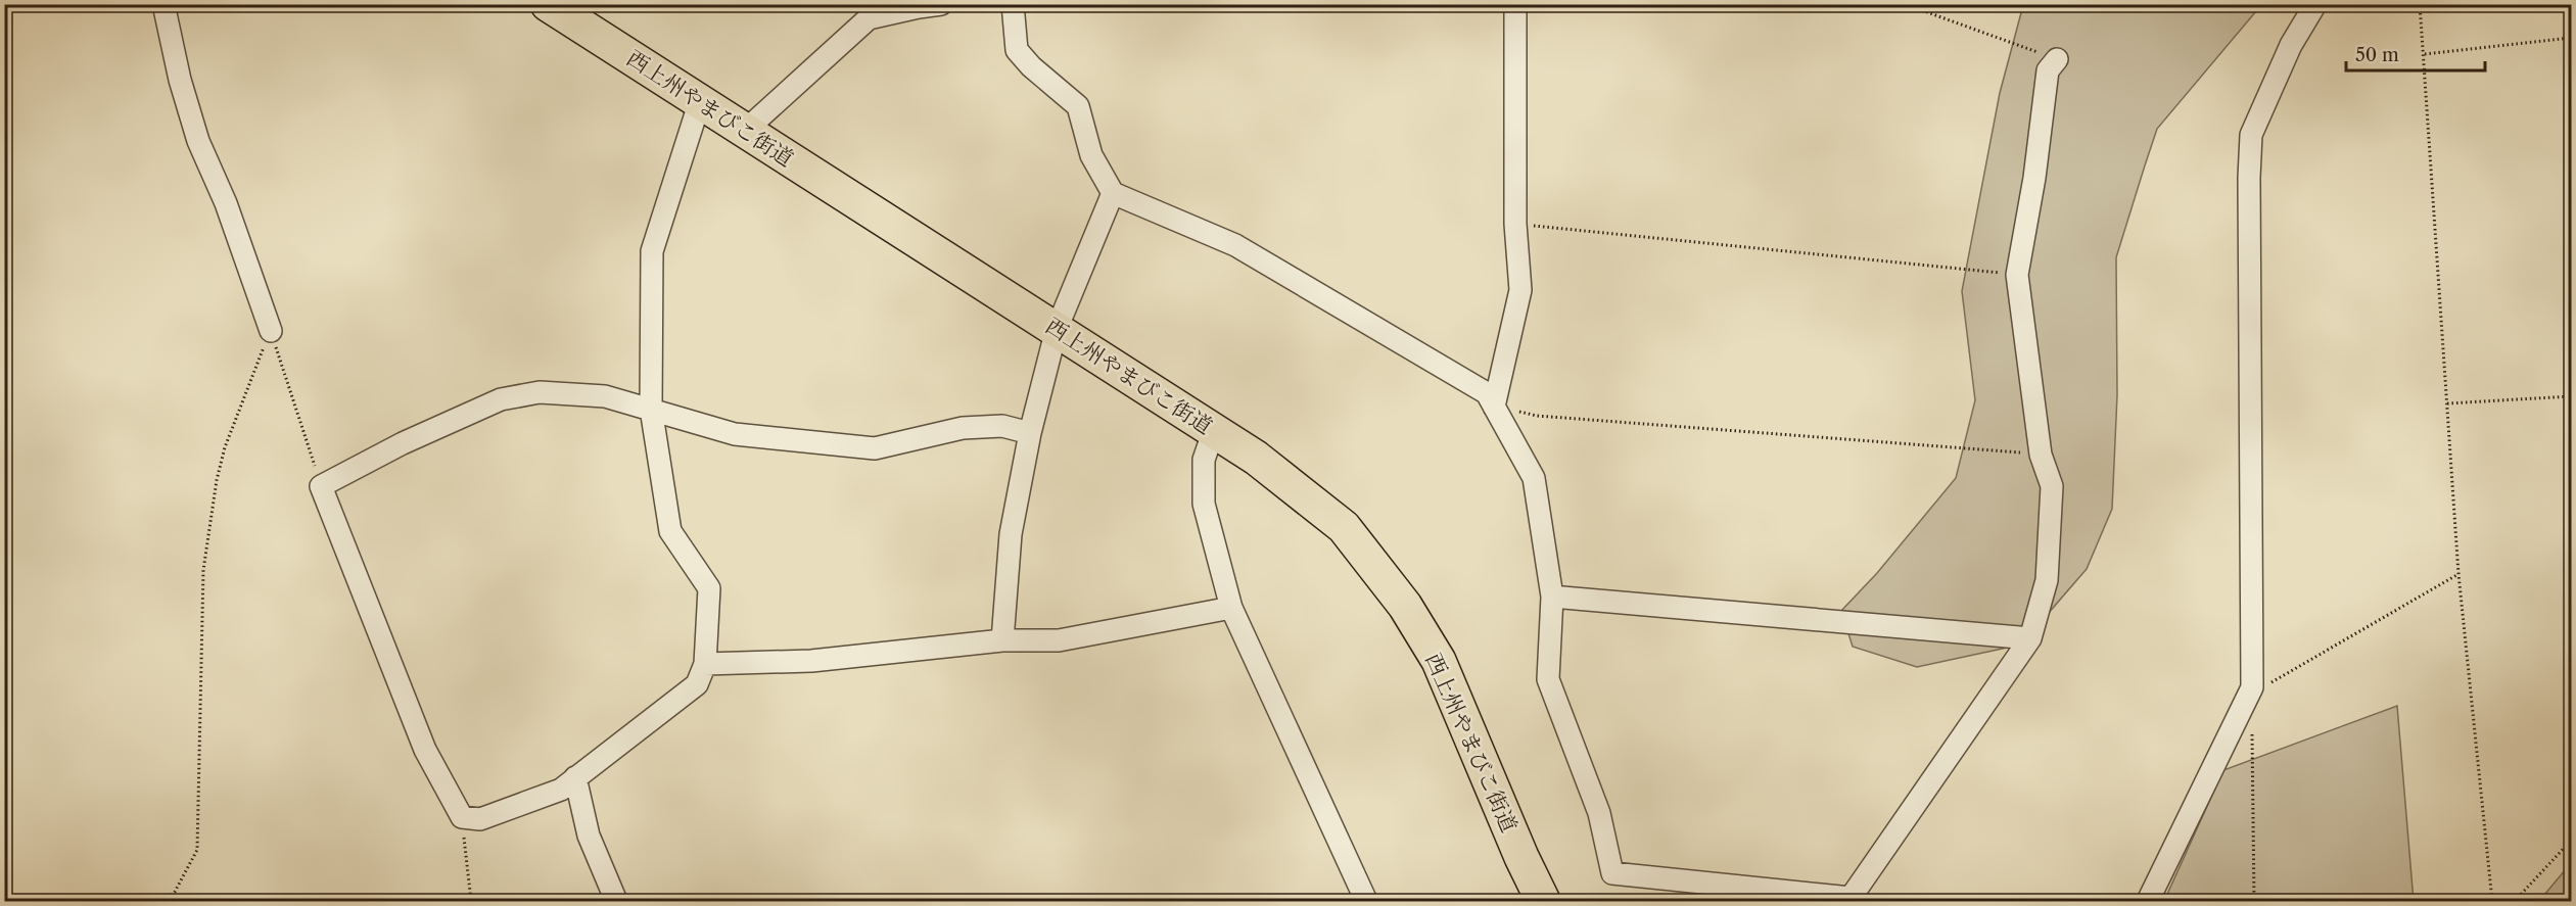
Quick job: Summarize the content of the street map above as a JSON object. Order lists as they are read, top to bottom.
{
  "streets": {
    "highway": ["西上州やまびこ街道"]
  },
  "scale_bar": "50 m"
}
